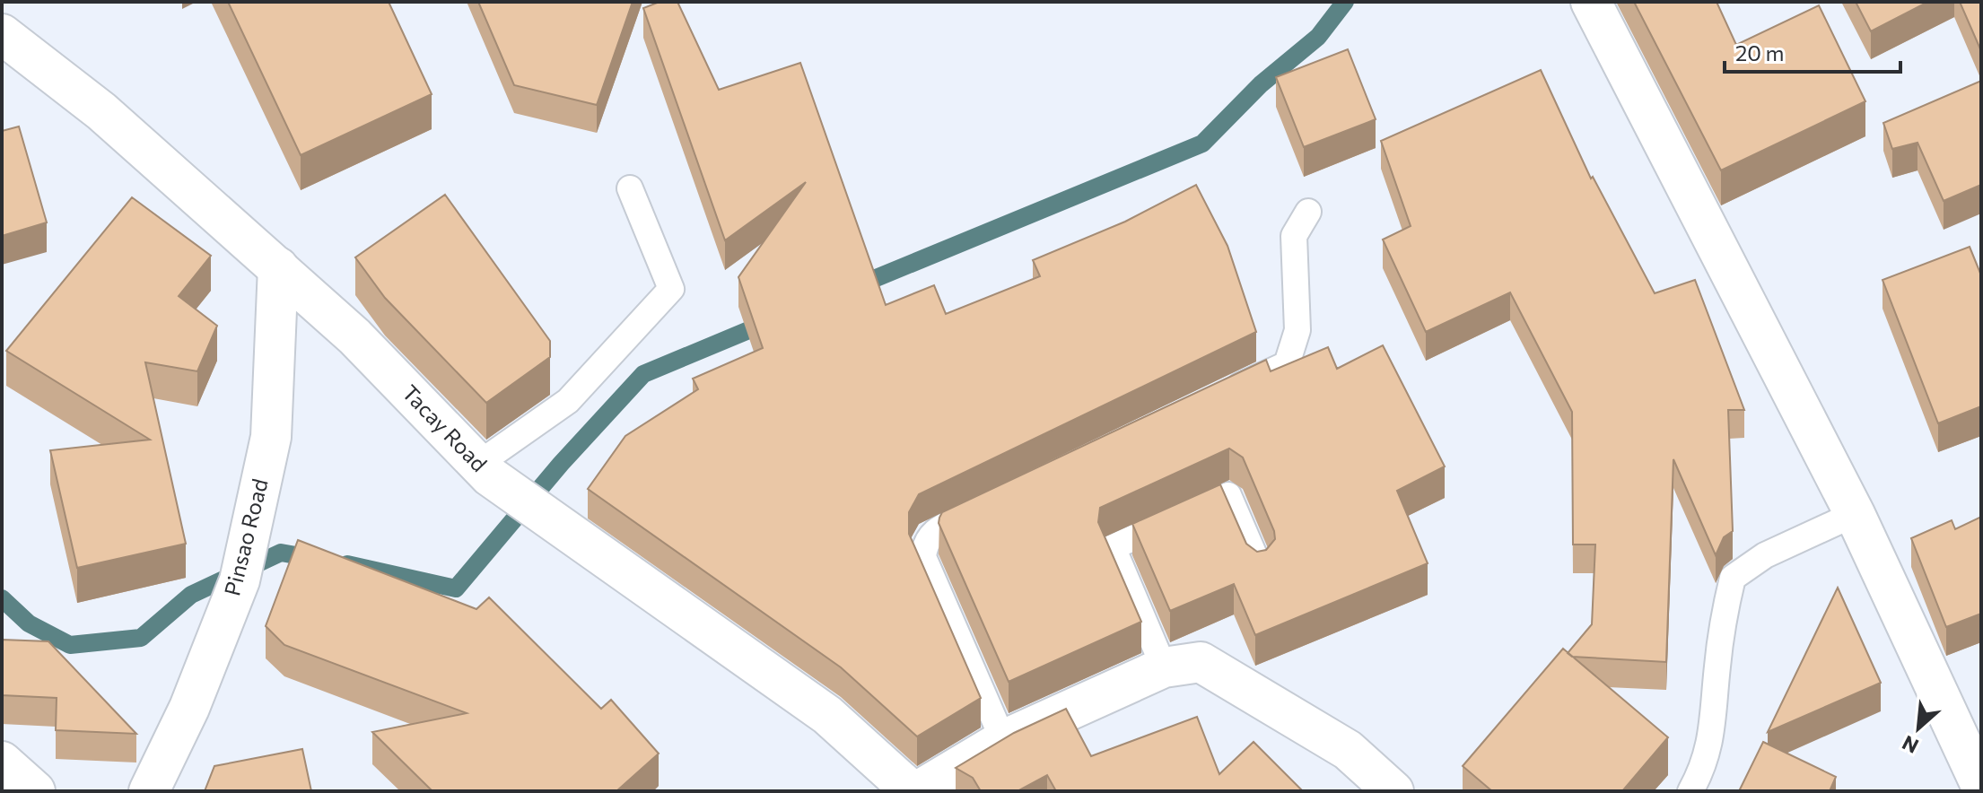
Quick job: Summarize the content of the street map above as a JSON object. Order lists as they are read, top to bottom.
{
  "streets": {
    "street": ["Tacay Road", "Pinsao Road"]
  },
  "crossings": [
    ["Tacay Road", "Pinsao Road"]
  ],
  "scale_bar": "20 m",
  "north": "bottom left"
}
